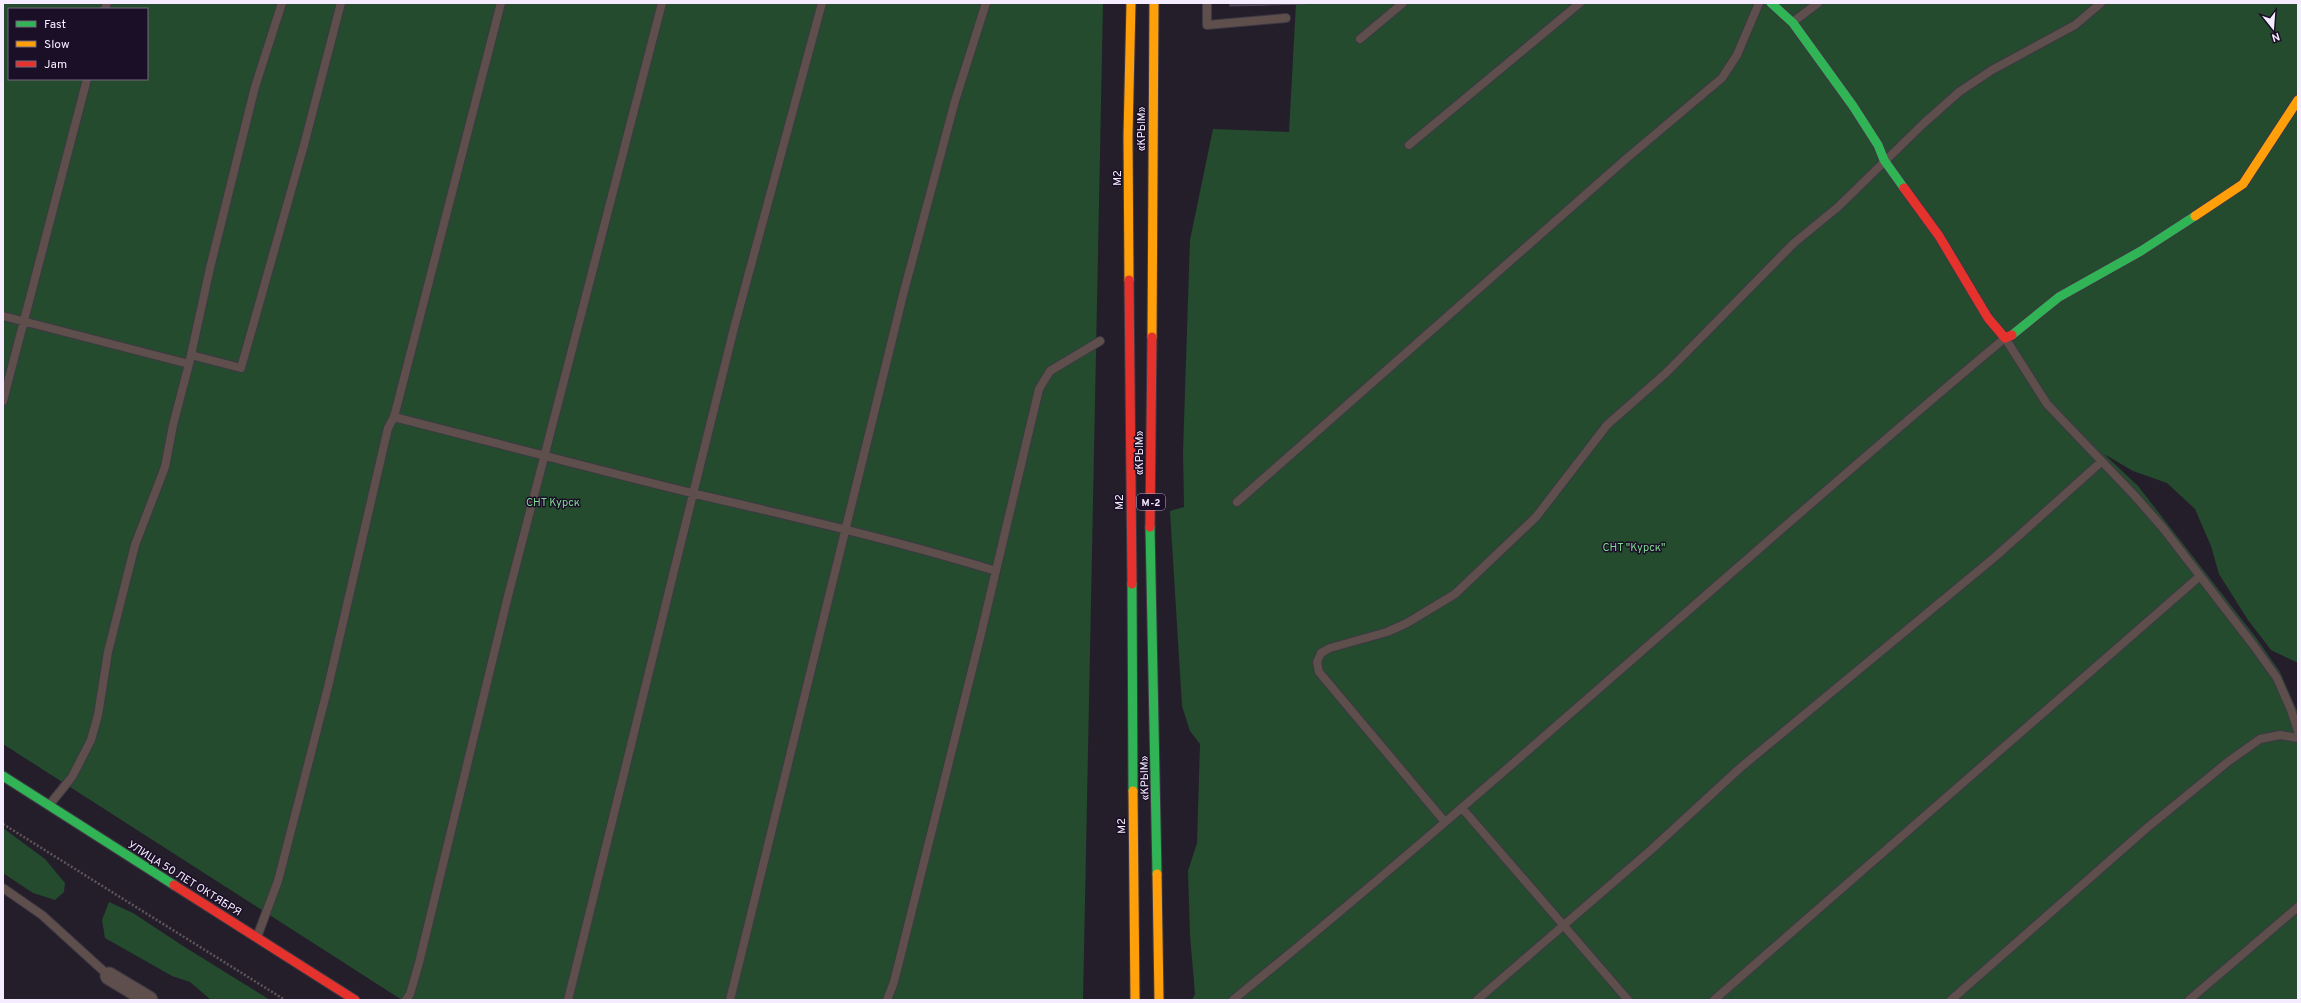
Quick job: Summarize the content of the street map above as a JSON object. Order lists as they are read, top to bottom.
{
  "streets": {
    "main road": [
      "«КРЫМ»",
      "М2",
      "М-2",
      "УЛИЦА 50 ЛЕТ ОКТЯБРЯ"
    ]
  },
  "parks": ["СНТ Курск", "СНТ \"Курск\""],
  "legend": ["Fast", "Slow", "Jam"],
  "north": "bottom"
}
